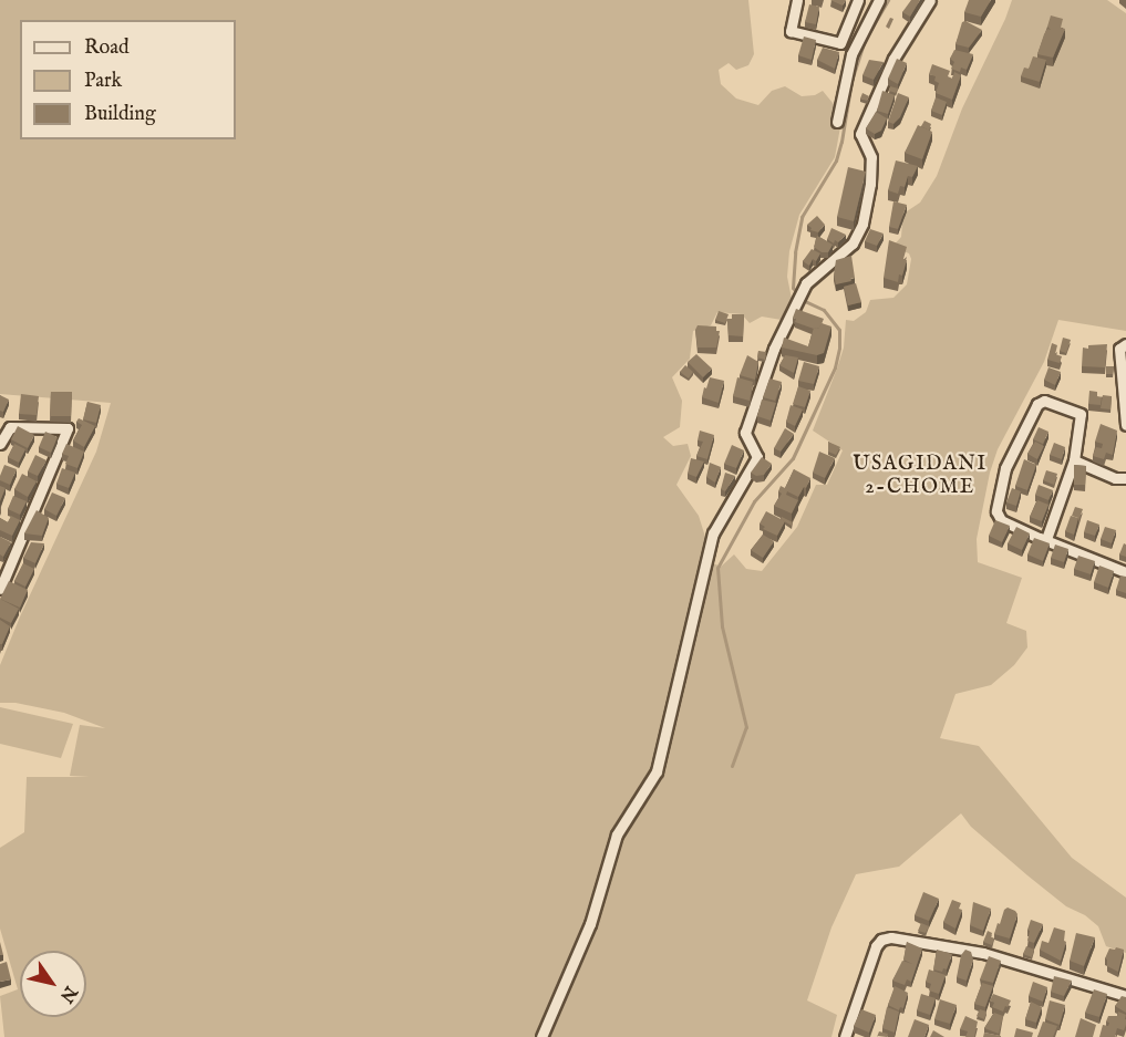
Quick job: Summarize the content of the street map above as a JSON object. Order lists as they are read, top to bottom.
{
  "districts": ["USAGIDANI 2-CHOME"],
  "legend": ["Road", "Park", "Building"],
  "north": "bottom right"
}
